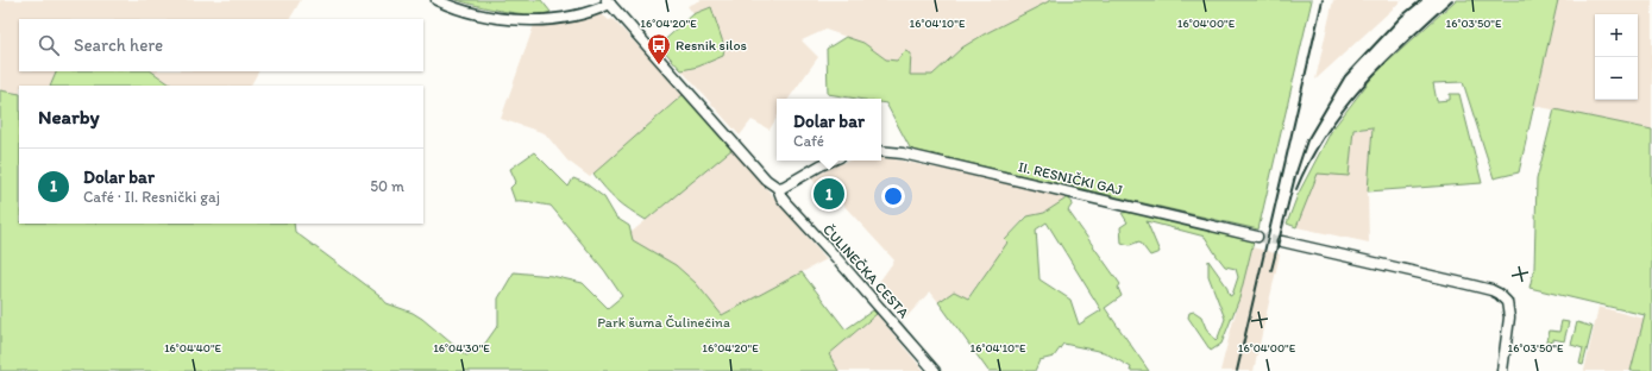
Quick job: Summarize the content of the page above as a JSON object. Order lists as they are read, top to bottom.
{
  "streets": {
    "street": ["II. RESNIČKI GAJ", "ČULINEČKA CESTA"]
  },
  "parks": ["Park šuma Čulinečina"],
  "places": {
    "bus stop": ["Resnik silos"]
  },
  "page": {
    "map_buttons": ["+", "−"],
    "search": "Search here",
    "heading": "Nearby",
    "popup": ["Dolar bar", "Café"],
    "list": [
      {
        "mark": "1",
        "name": "Dolar bar",
        "note": "Café · II. Resnički gaj",
        "value": "50 m"
      }
    ],
    "pins": "1"
  },
  "coordinates": [
    "16°04'10\"E",
    "16°04'20\"E",
    "16°04'00\"E",
    "16°03'50\"E",
    "16°04'40\"E",
    "16°04'30\"E"
  ]
}
